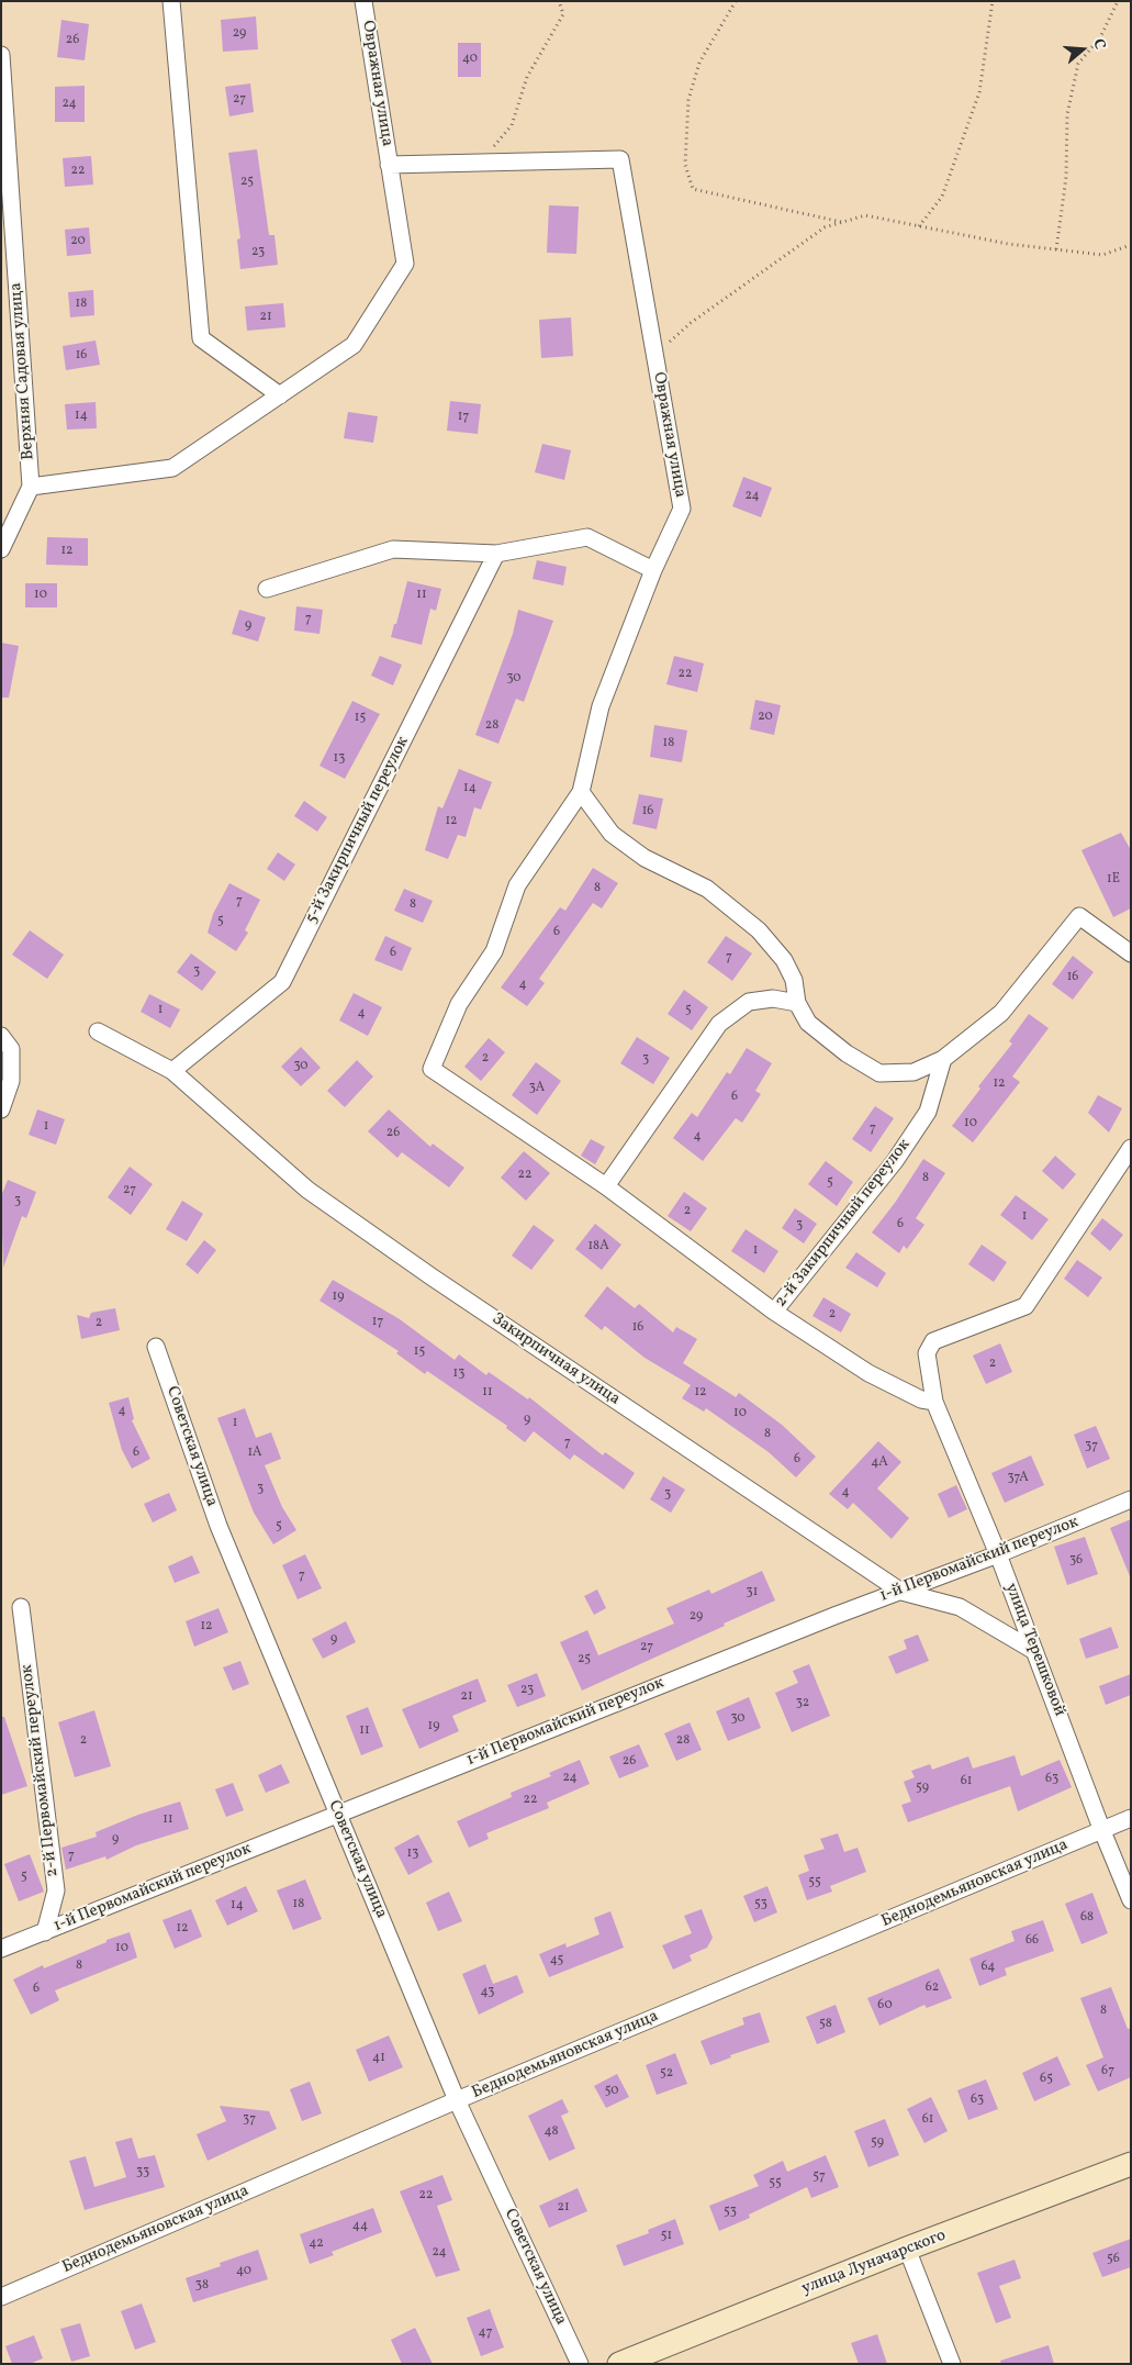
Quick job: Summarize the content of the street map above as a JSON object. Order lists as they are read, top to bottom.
{
  "streets": {
    "main road": ["улица Луначарского"],
    "street": [
      "Овражная улица",
      "Верхняя Садовая улица",
      "5-й Закирпичный переулок",
      "2-й Закирпичный переулок",
      "Закирпичная улица",
      "Советская улица",
      "1-й Первомайский переулок",
      "улица Терешковой",
      "2-й Первомайский переулок",
      "Беднодемьяновская улица"
    ]
  },
  "crossings": [
    ["Овражная улица", "Верхняя Садовая улица"],
    ["5-й Закирпичный переулок", "Закирпичная улица"],
    ["2-й Закирпичный переулок", "улица Терешковой"],
    ["Закирпичная улица", "1-й Первомайский переулок"],
    ["Закирпичная улица", "улица Терешковой"],
    ["Советская улица", "1-й Первомайский переулок"],
    ["Советская улица", "Беднодемьяновская улица"],
    ["1-й Первомайский переулок", "улица Терешковой"],
    ["1-й Первомайский переулок", "2-й Первомайский переулок"],
    ["улица Терешковой", "Беднодемьяновская улица"]
  ],
  "house_numbers": [
    "29",
    "26",
    "40",
    "27",
    "24",
    "22",
    "25",
    "20",
    "23",
    "18",
    "21",
    "16",
    "14",
    "17",
    "24",
    "12",
    "10",
    "11",
    "7",
    "9",
    "22",
    "30",
    "20",
    "15",
    "28",
    "18",
    "13",
    "14",
    "16",
    "12",
    "1Е",
    "8",
    "7",
    "8",
    "5",
    "6",
    "6",
    "7",
    "3",
    "16",
    "4",
    "1",
    "5",
    "4",
    "2",
    "3",
    "30",
    "12",
    "3А",
    "6",
    "10",
    "1",
    "7",
    "26",
    "4",
    "22",
    "8",
    "5",
    "27",
    "3",
    "2",
    "1",
    "6",
    "3",
    "18А",
    "1",
    "19",
    "2",
    "17",
    "2",
    "16",
    "15",
    "2",
    "13",
    "11",
    "12",
    "4",
    "10",
    "9",
    "1",
    "8",
    "7",
    "37",
    "6",
    "1А",
    "6",
    "4А",
    "37А",
    "3",
    "4",
    "3",
    "5",
    "36",
    "7",
    "31",
    "29",
    "12",
    "9",
    "27",
    "25",
    "23",
    "21",
    "32",
    "30",
    "19",
    "11",
    "2",
    "28",
    "26",
    "24",
    "63",
    "61",
    "59",
    "22",
    "11",
    "9",
    "13",
    "7",
    "5",
    "55",
    "18",
    "53",
    "14",
    "68",
    "12",
    "66",
    "10",
    "45",
    "8",
    "64",
    "62",
    "6",
    "43",
    "60",
    "8",
    "58",
    "41",
    "67",
    "52",
    "65",
    "50",
    "63",
    "37",
    "61",
    "48",
    "59",
    "33",
    "57",
    "55",
    "22",
    "21",
    "53",
    "44",
    "51",
    "42",
    "24",
    "56",
    "40",
    "38",
    "47"
  ],
  "north": "right"
}
